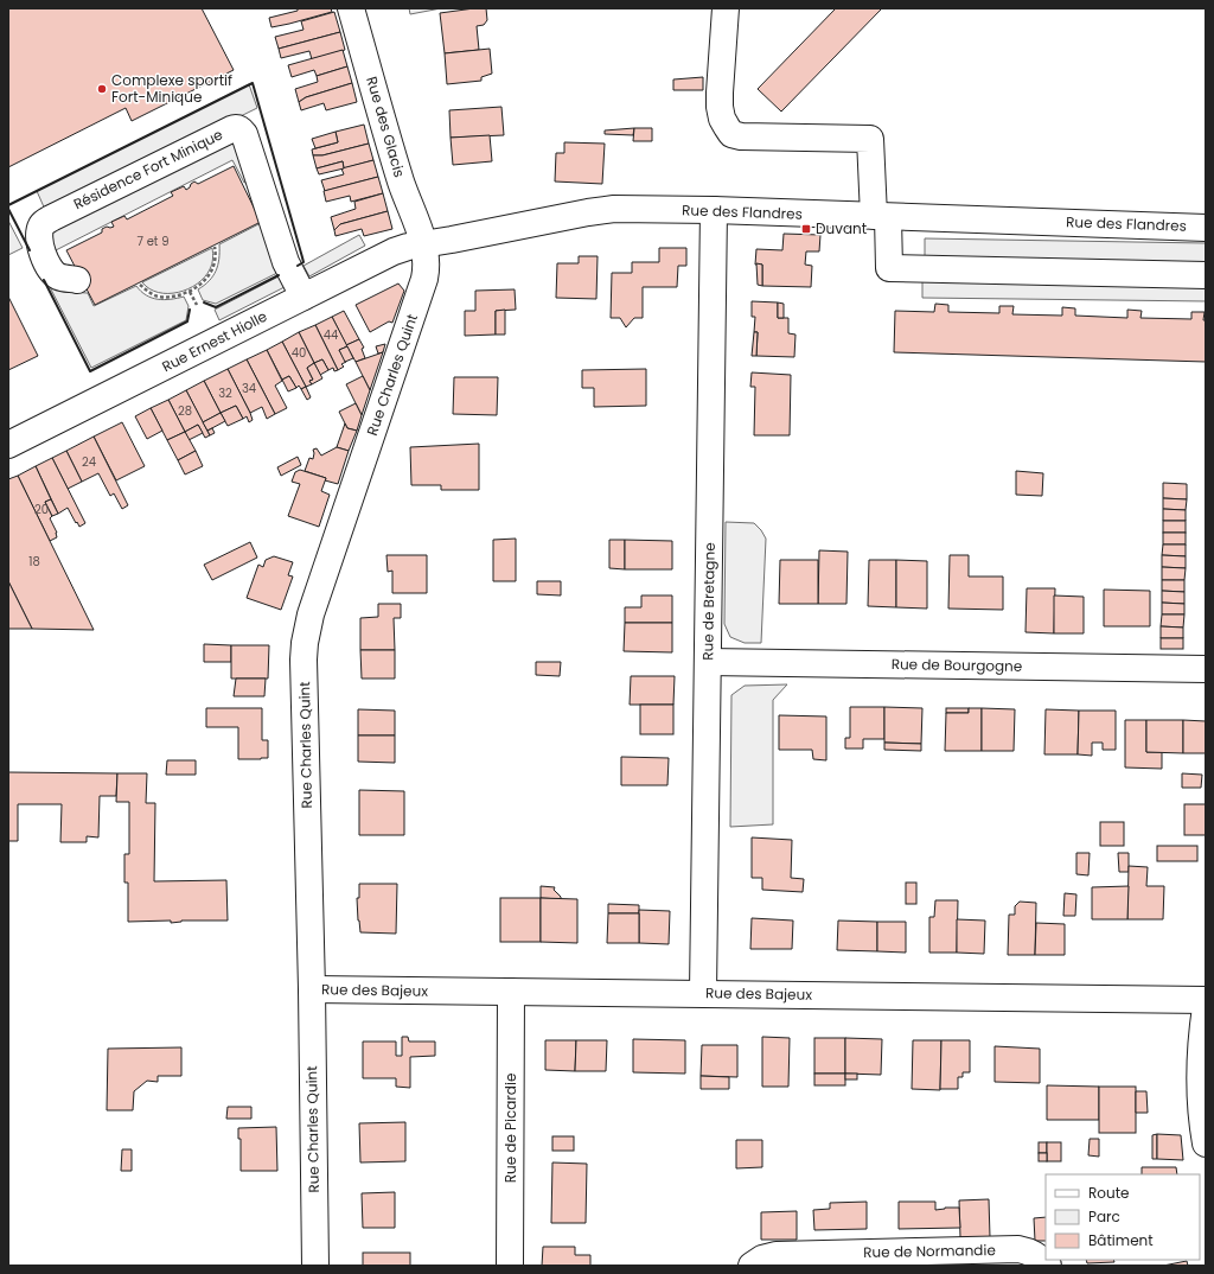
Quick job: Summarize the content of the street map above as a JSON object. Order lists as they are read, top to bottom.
{
  "streets": {
    "street": [
      "Rue des Glacis",
      "Résidence Fort Minique",
      "Rue des Flandres",
      "Rue Ernest Hiolle",
      "Rue Charles Quint",
      "Rue de Bretagne",
      "Rue de Bourgogne",
      "Rue des Bajeux",
      "Rue de Picardie",
      "Rue de Normandie"
    ]
  },
  "crossings": [
    ["Rue des Glacis", "Rue des Flandres"],
    ["Rue des Glacis", "Rue Ernest Hiolle"],
    ["Rue des Glacis", "Rue Charles Quint"],
    ["Résidence Fort Minique", "Rue Ernest Hiolle"],
    ["Rue des Flandres", "Rue Ernest Hiolle"],
    ["Rue des Flandres", "Rue Charles Quint"],
    ["Rue des Flandres", "Rue de Bretagne"],
    ["Rue Ernest Hiolle", "Rue Charles Quint"],
    ["Rue Charles Quint", "Rue des Bajeux"],
    ["Rue de Bretagne", "Rue de Bourgogne"],
    ["Rue de Bretagne", "Rue des Bajeux"],
    ["Rue des Bajeux", "Rue de Picardie"]
  ],
  "places": {
    "other": ["Complexe sportif Fort-Minique"],
    "transit": ["Duvant"]
  },
  "house_numbers": [
    "7 et 9",
    "44",
    "40",
    "34",
    "32",
    "28",
    "24",
    "20",
    "18"
  ],
  "legend": ["Route", "Parc", "Bâtiment"]
}
